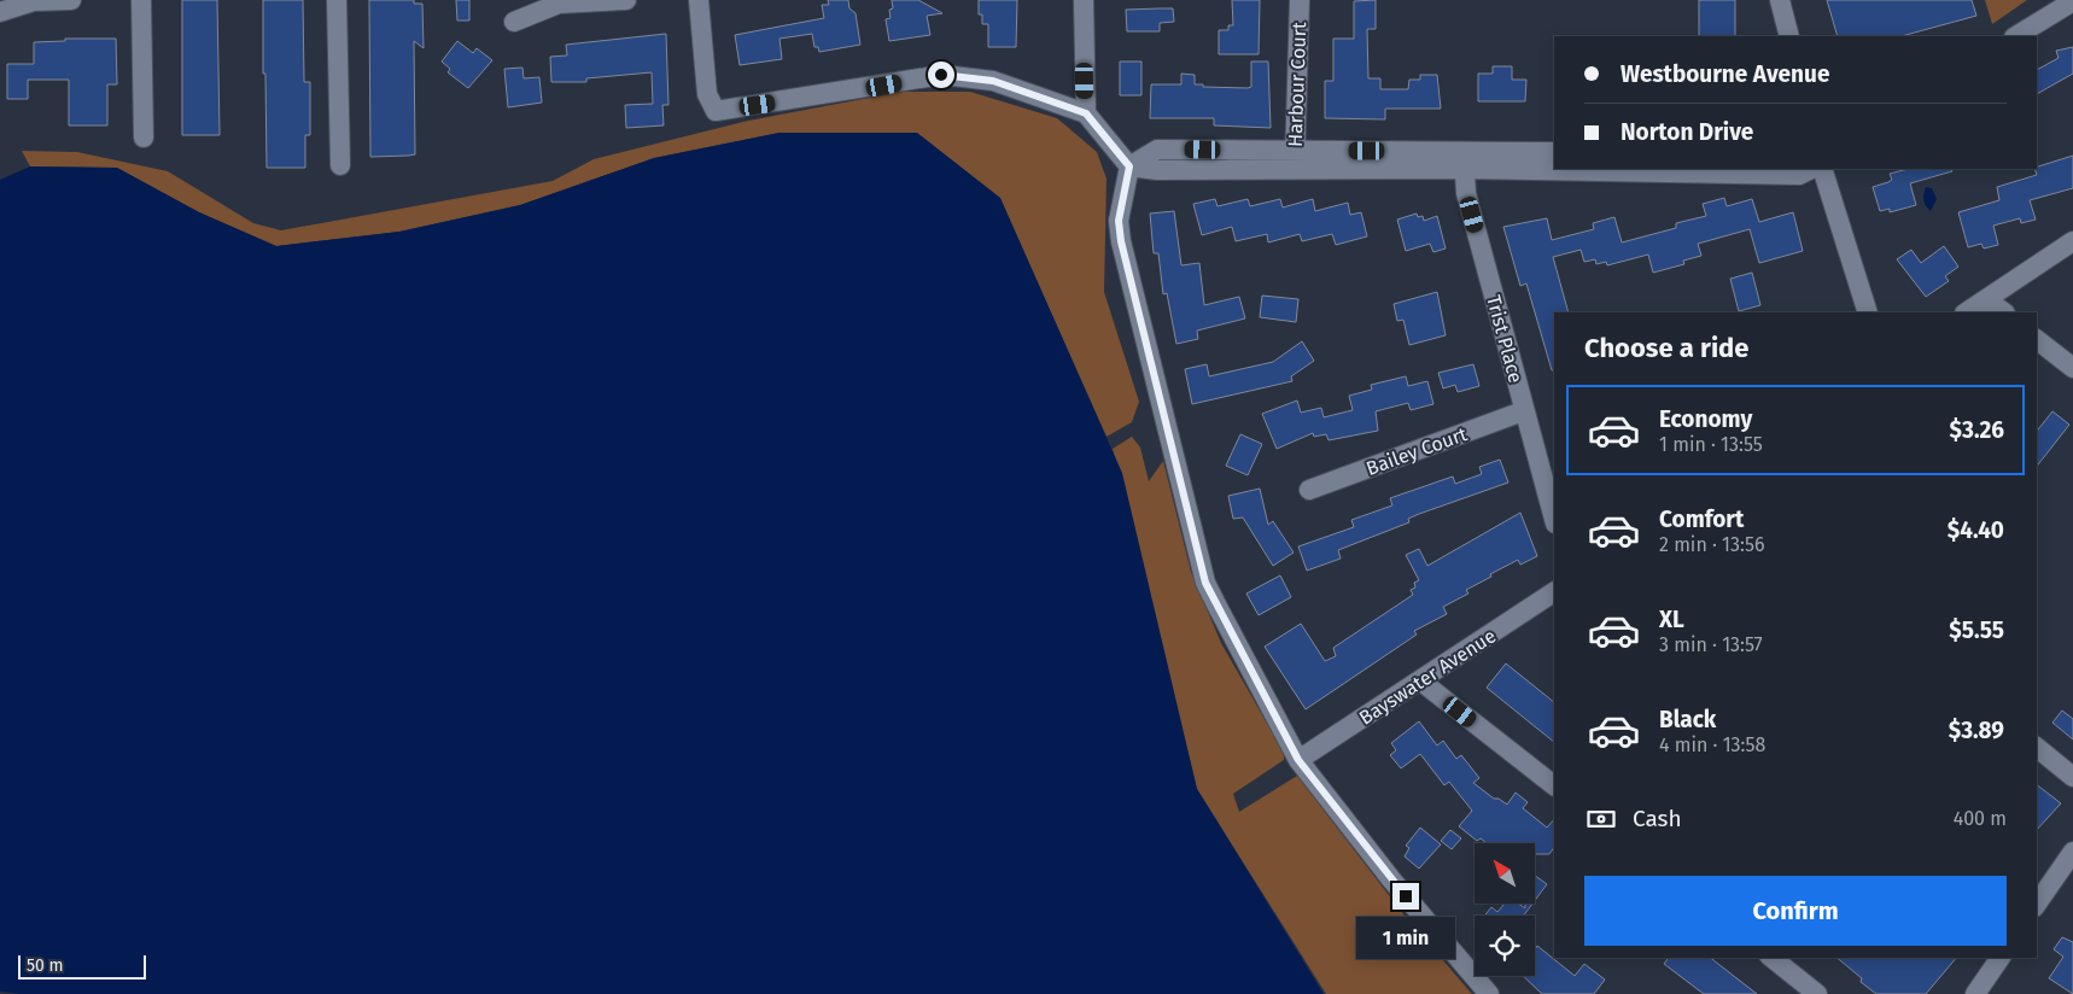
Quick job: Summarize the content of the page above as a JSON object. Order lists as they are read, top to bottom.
{
  "streets": {
    "street": [
      "Harbour Court",
      "Trist Place",
      "Bailey Court",
      "Bayswater Avenue"
    ]
  },
  "crossings": [
    ["Trist Place", "Bailey Court"]
  ],
  "scale_bar": "50 m",
  "north": "top left",
  "page": {
    "banner": ["Westbourne Avenue", "Norton Drive"],
    "heading": "Choose a ride",
    "list": [
      {
        "name": "Economy",
        "note": "1 min · 13:55",
        "value": "$3.26"
      },
      {
        "name": "Comfort",
        "note": "2 min · 13:56",
        "value": "$4.40"
      },
      {
        "name": "XL",
        "note": "3 min · 13:57",
        "value": "$5.55"
      },
      {
        "name": "Black",
        "note": "4 min · 13:58",
        "value": "$3.89"
      }
    ],
    "pay": ["Cash", "400 m"],
    "buttons": "Confirm",
    "bubble": "1 min",
    "scale": "50 m"
  }
}
